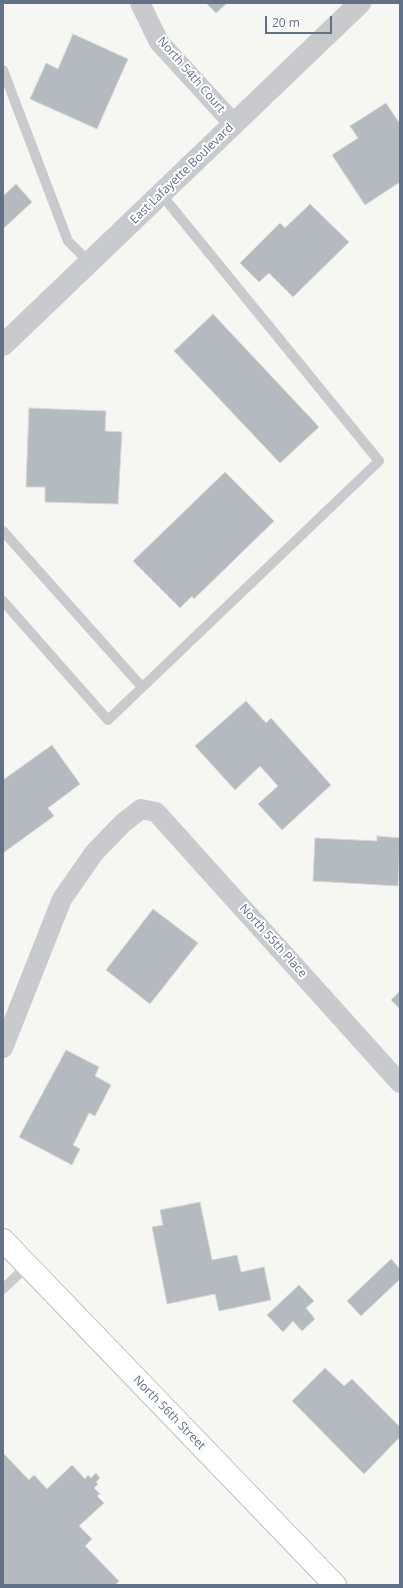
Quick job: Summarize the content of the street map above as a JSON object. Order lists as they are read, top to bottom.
{
  "streets": {
    "main road": ["North 56th Street"],
    "street": ["North 54th Court", "East Lafayette Boulevard", "North 55th Place"]
  },
  "crossings": [
    ["North 54th Court", "East Lafayette Boulevard"]
  ],
  "scale_bar": "20 m"
}
